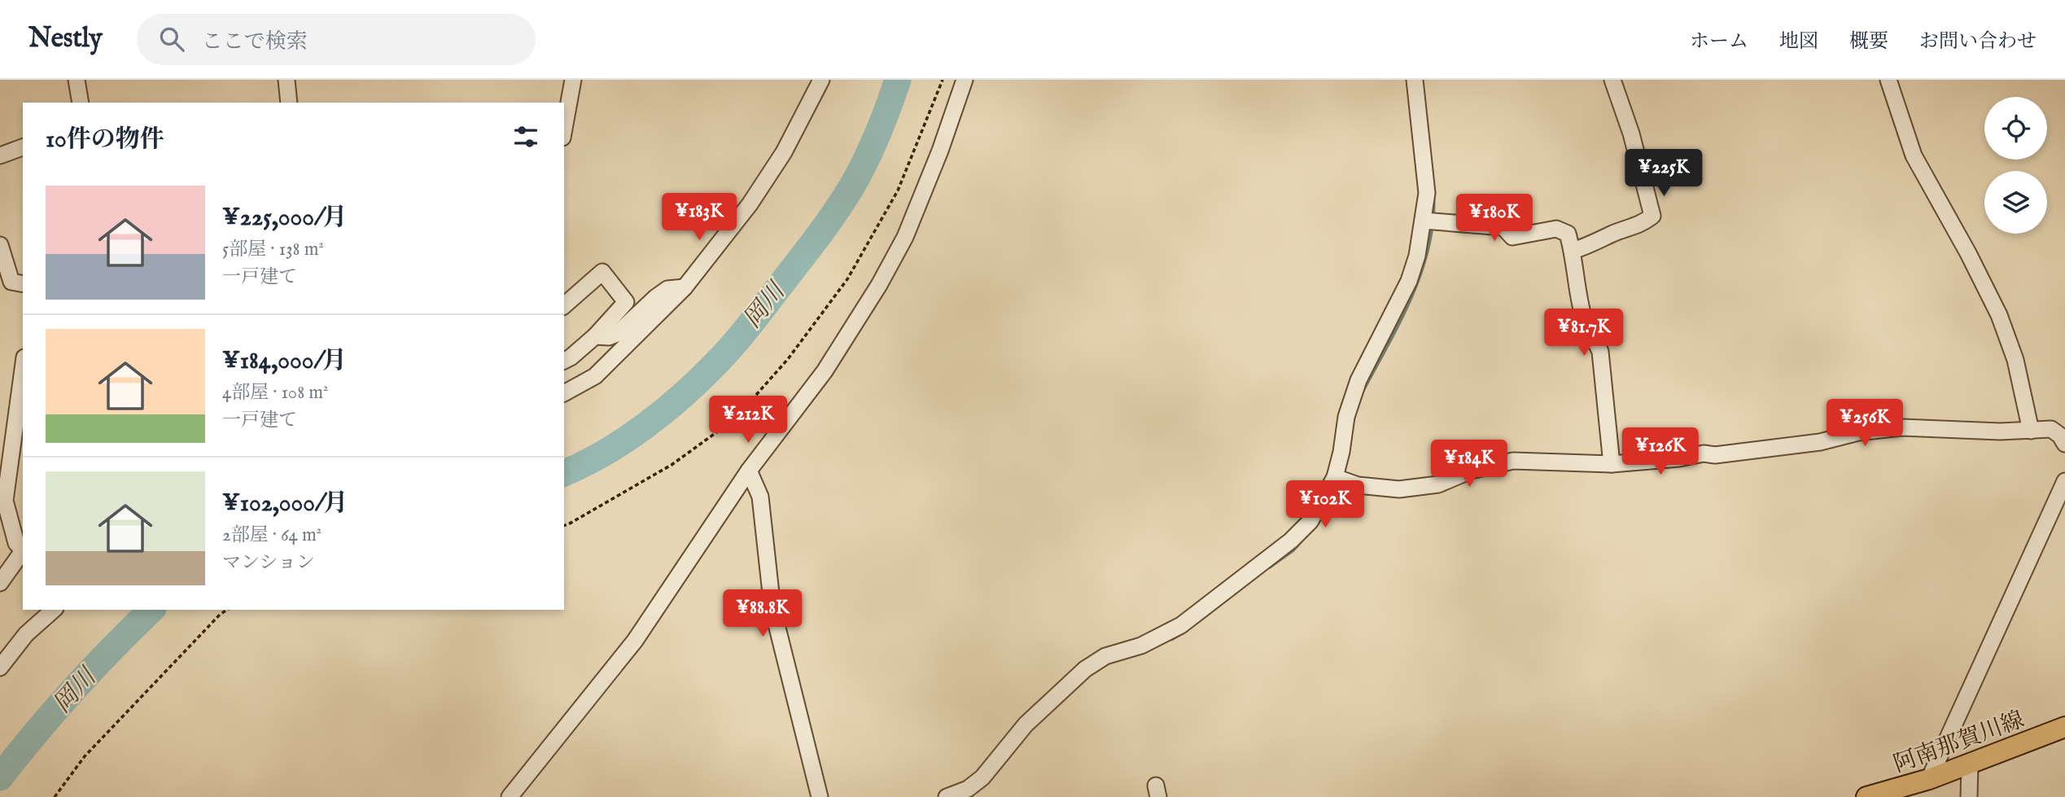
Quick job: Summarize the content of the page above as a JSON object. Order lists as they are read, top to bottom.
{
  "streets": {
    "main road": ["阿南那賀川線"]
  },
  "water": ["岡川"],
  "page": {
    "header": "Nestly",
    "search": "ここで検索",
    "nav": [
      "ホーム",
      "地図",
      "概要",
      "お問い合わせ"
    ],
    "heading": "10件の物件",
    "price": [
      "¥225K",
      "¥183K",
      "¥180K",
      "¥81.7K",
      "¥212K",
      "¥256K",
      "¥126K",
      "¥184K",
      "¥102K",
      "¥88.8K"
    ],
    "list": [
      {
        "name": "¥225,000/月",
        "note": "5部屋 · 138 m² · 一戸建て"
      },
      {
        "name": "¥184,000/月",
        "note": "4部屋 · 108 m² · 一戸建て"
      },
      {
        "name": "¥102,000/月",
        "note": "2部屋 · 64 m² · マンション"
      }
    ]
  }
}
